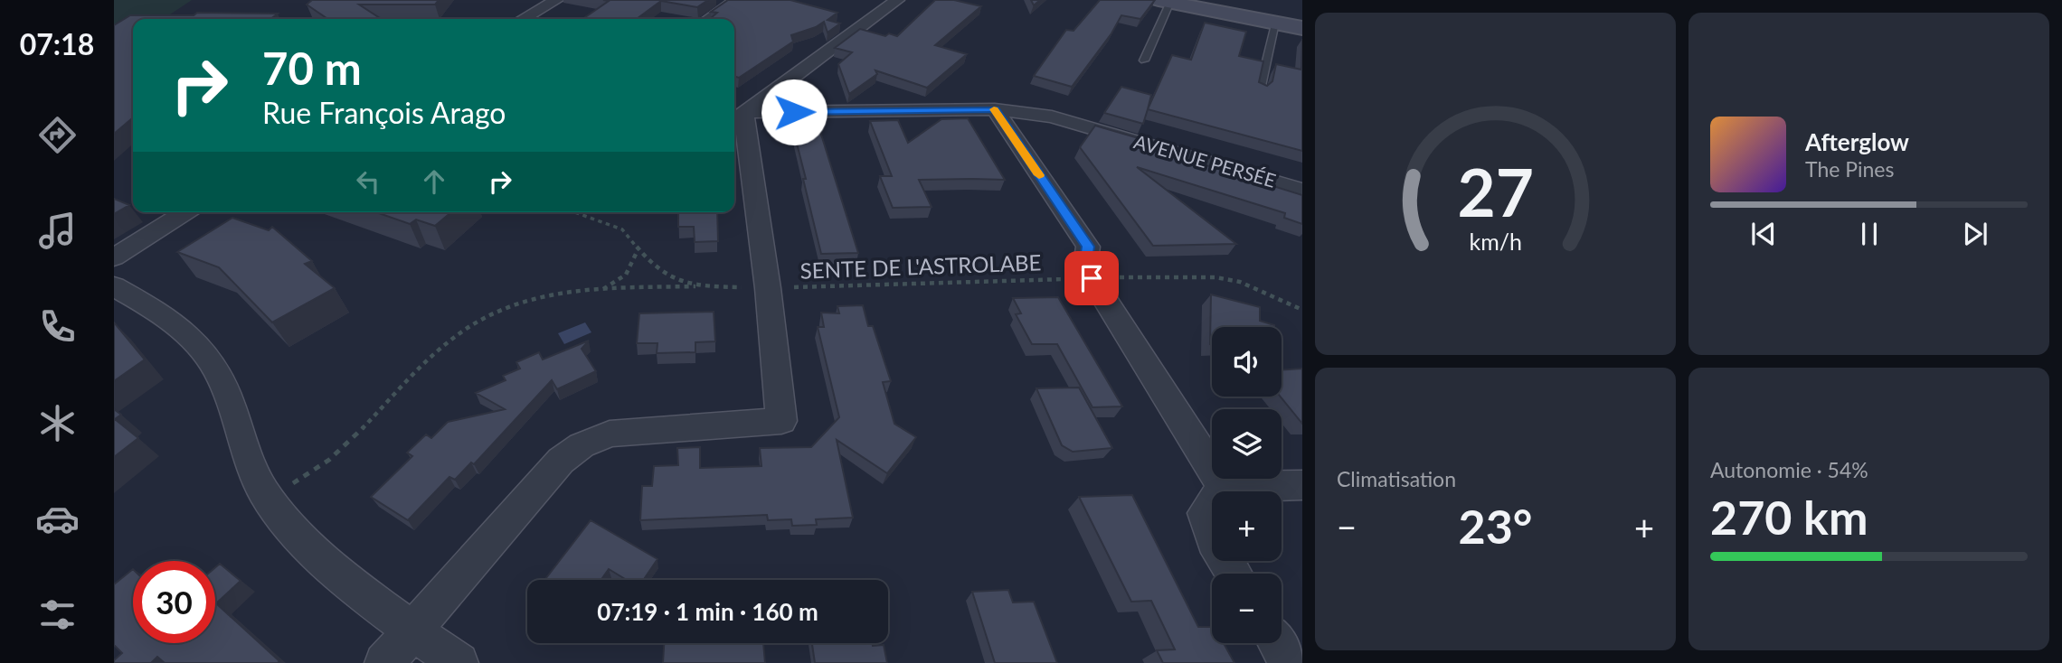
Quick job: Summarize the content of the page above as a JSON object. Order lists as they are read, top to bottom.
{
  "streets": {
    "street": ["AVENUE PERSÉE"],
    "path": ["SENTE DE L'ASTROLABE"]
  },
  "page": {
    "tabs": "07:18",
    "turn": ["70 m", "Rue François Arago"],
    "song": ["Afterglow", "The Pines"],
    "map_buttons": ["+", "−"],
    "tile": [
      "Climatisation",
      ["Autonomie · 54%", "270 km"]
    ],
    "heat": ["−", "23°", "+"],
    "limit": "30",
    "trip": "07:19 · 1 min · 160 m",
    "gauge": ["27", "km/h"]
  }
}
